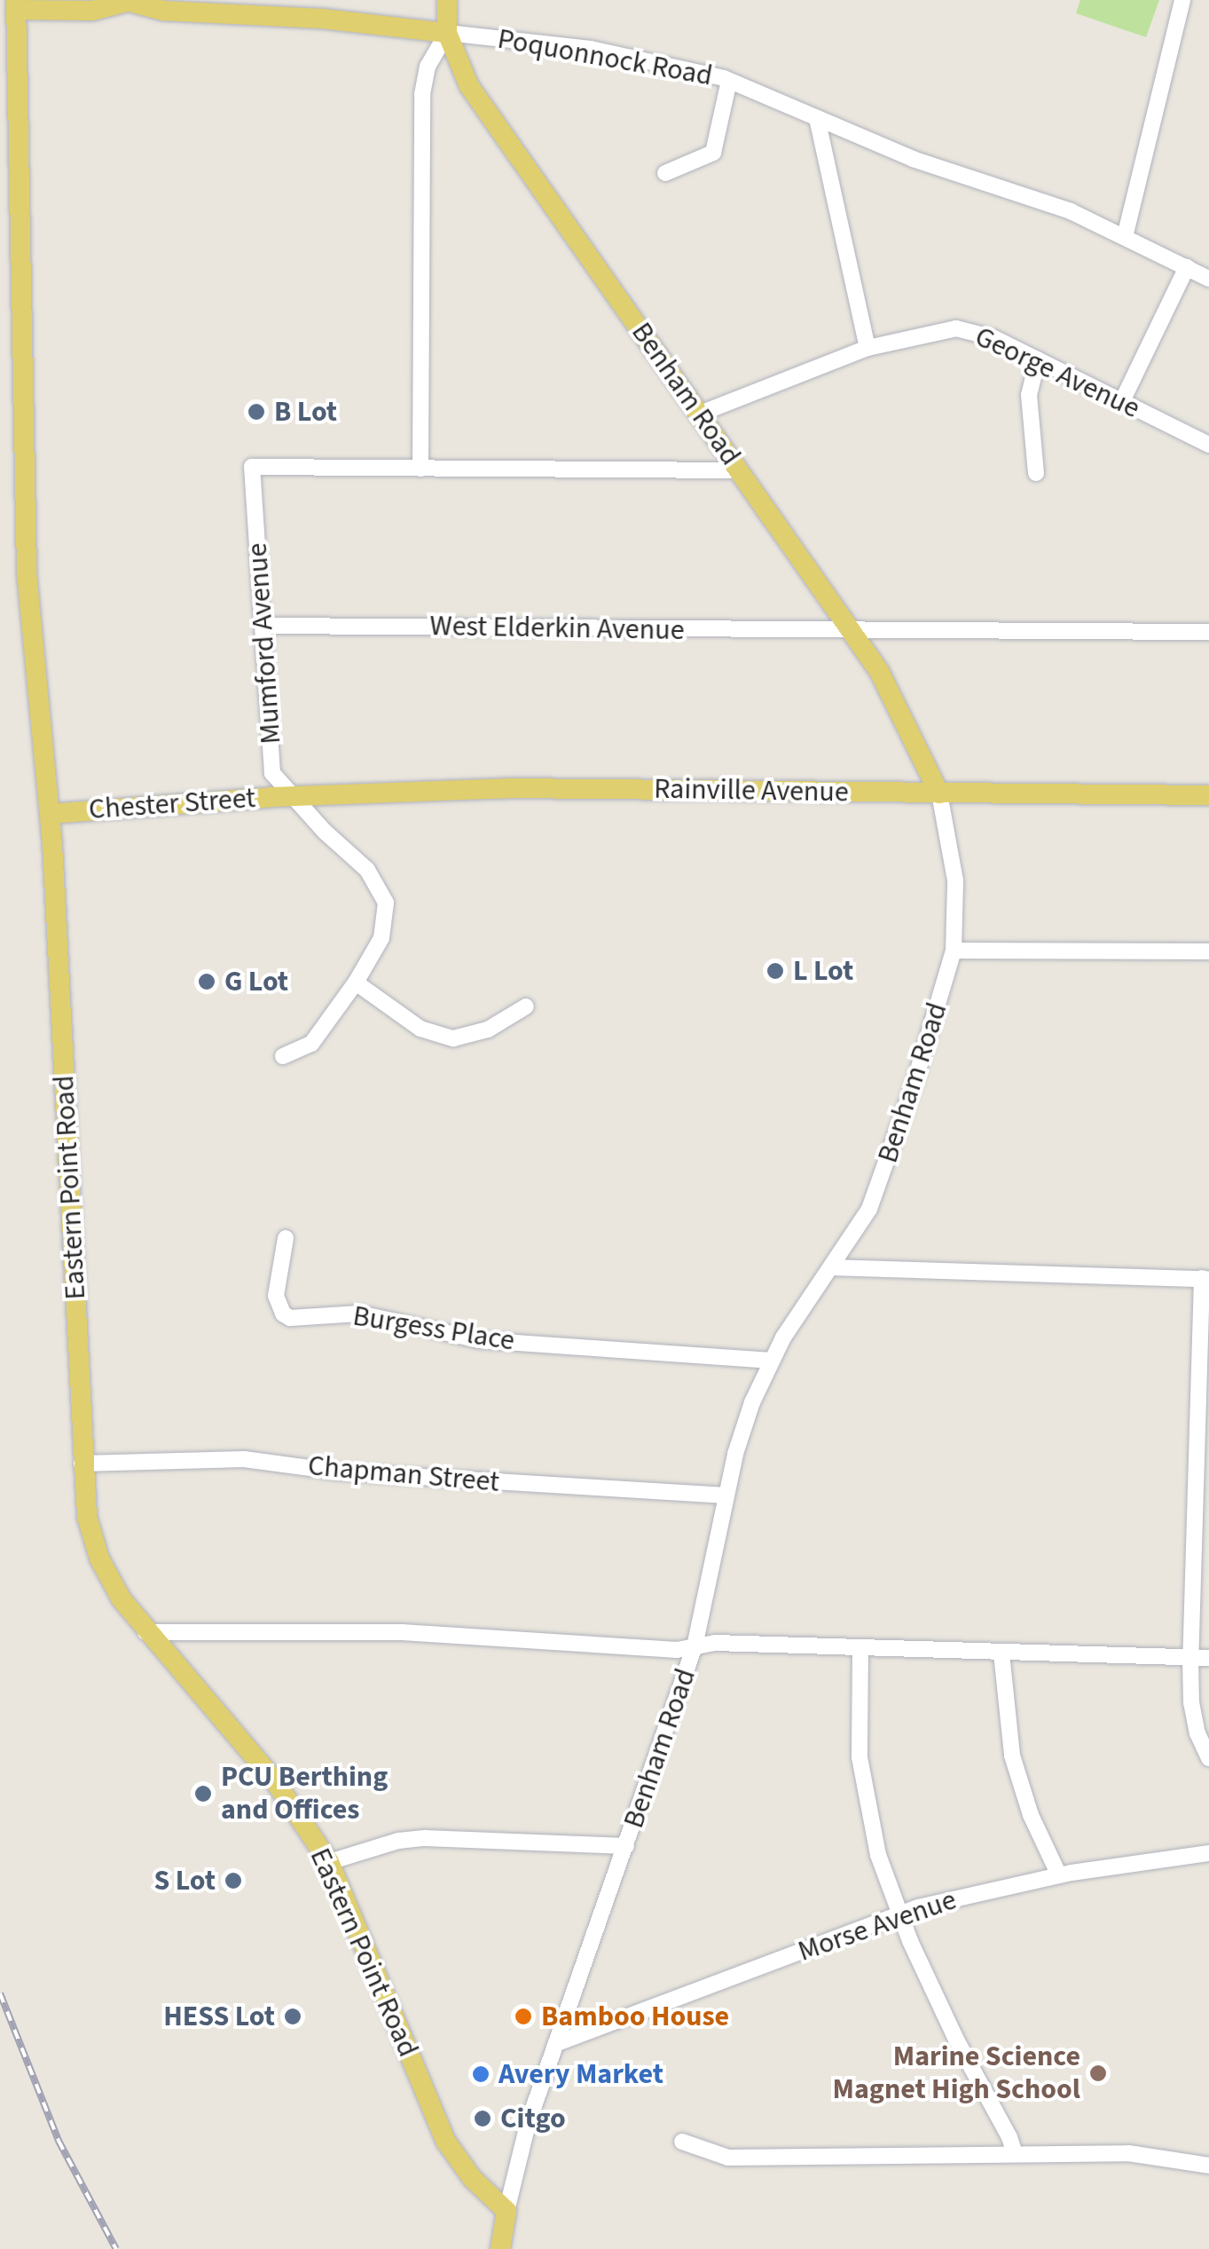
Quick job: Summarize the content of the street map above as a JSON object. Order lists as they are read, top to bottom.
{
  "streets": {
    "main road": [
      "Poquonnock Road",
      "Benham Road",
      "Rainville Avenue",
      "Chester Street",
      "Eastern Point Road"
    ],
    "street": [
      "George Avenue",
      "West Elderkin Avenue",
      "Mumford Avenue",
      "Burgess Place",
      "Chapman Street",
      "Morse Avenue"
    ]
  },
  "crossings": [
    ["Poquonnock Road", "Benham Road"],
    ["George Avenue", "Benham Road"],
    ["Benham Road", "West Elderkin Avenue"],
    ["Benham Road", "Rainville Avenue"],
    ["Benham Road", "Eastern Point Road"],
    ["Benham Road", "Burgess Place"],
    ["Benham Road", "Chapman Street"],
    ["Benham Road", "Morse Avenue"],
    ["West Elderkin Avenue", "Mumford Avenue"],
    ["Mumford Avenue", "Rainville Avenue"],
    ["Mumford Avenue", "Chester Street"],
    ["Rainville Avenue", "Chester Street"],
    ["Chester Street", "Eastern Point Road"],
    ["Eastern Point Road", "Chapman Street"]
  ],
  "places": [
    "B Lot",
    "L Lot",
    "G Lot",
    "PCU Berthing and Offices",
    "S Lot",
    "HESS Lot",
    "Bamboo House",
    "Marine Science Magnet High School",
    "Avery Market",
    "Citgo"
  ]
}
